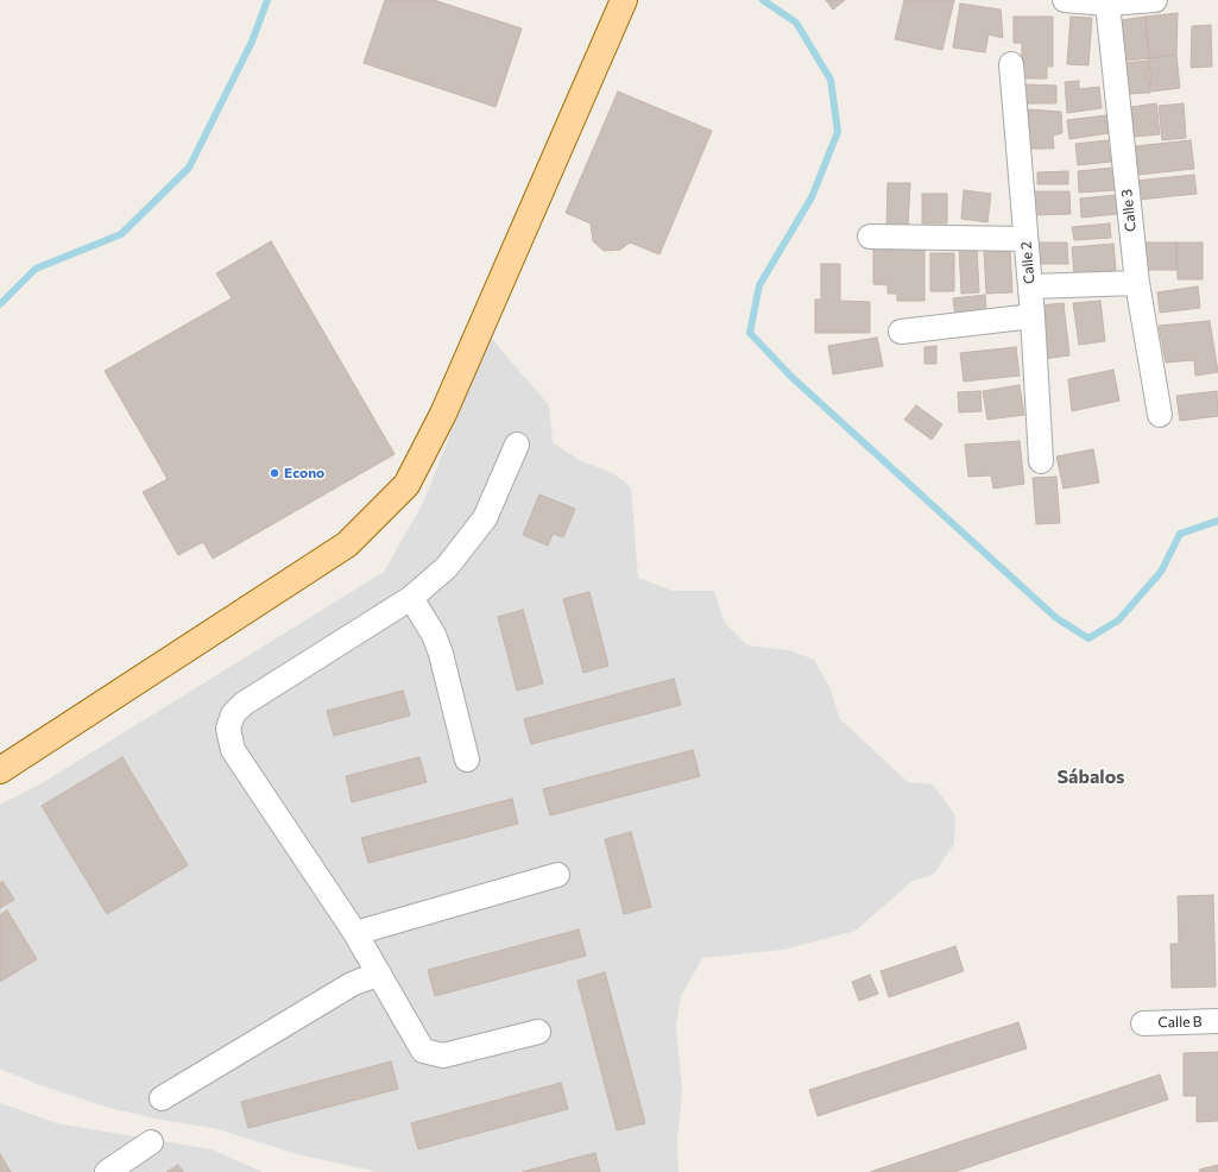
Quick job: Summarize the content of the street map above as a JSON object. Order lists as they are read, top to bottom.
{
  "streets": {
    "street": ["Calle 3", "Calle 2", "Calle B"]
  },
  "districts": ["Sábalos"],
  "places": ["Econo"]
}
